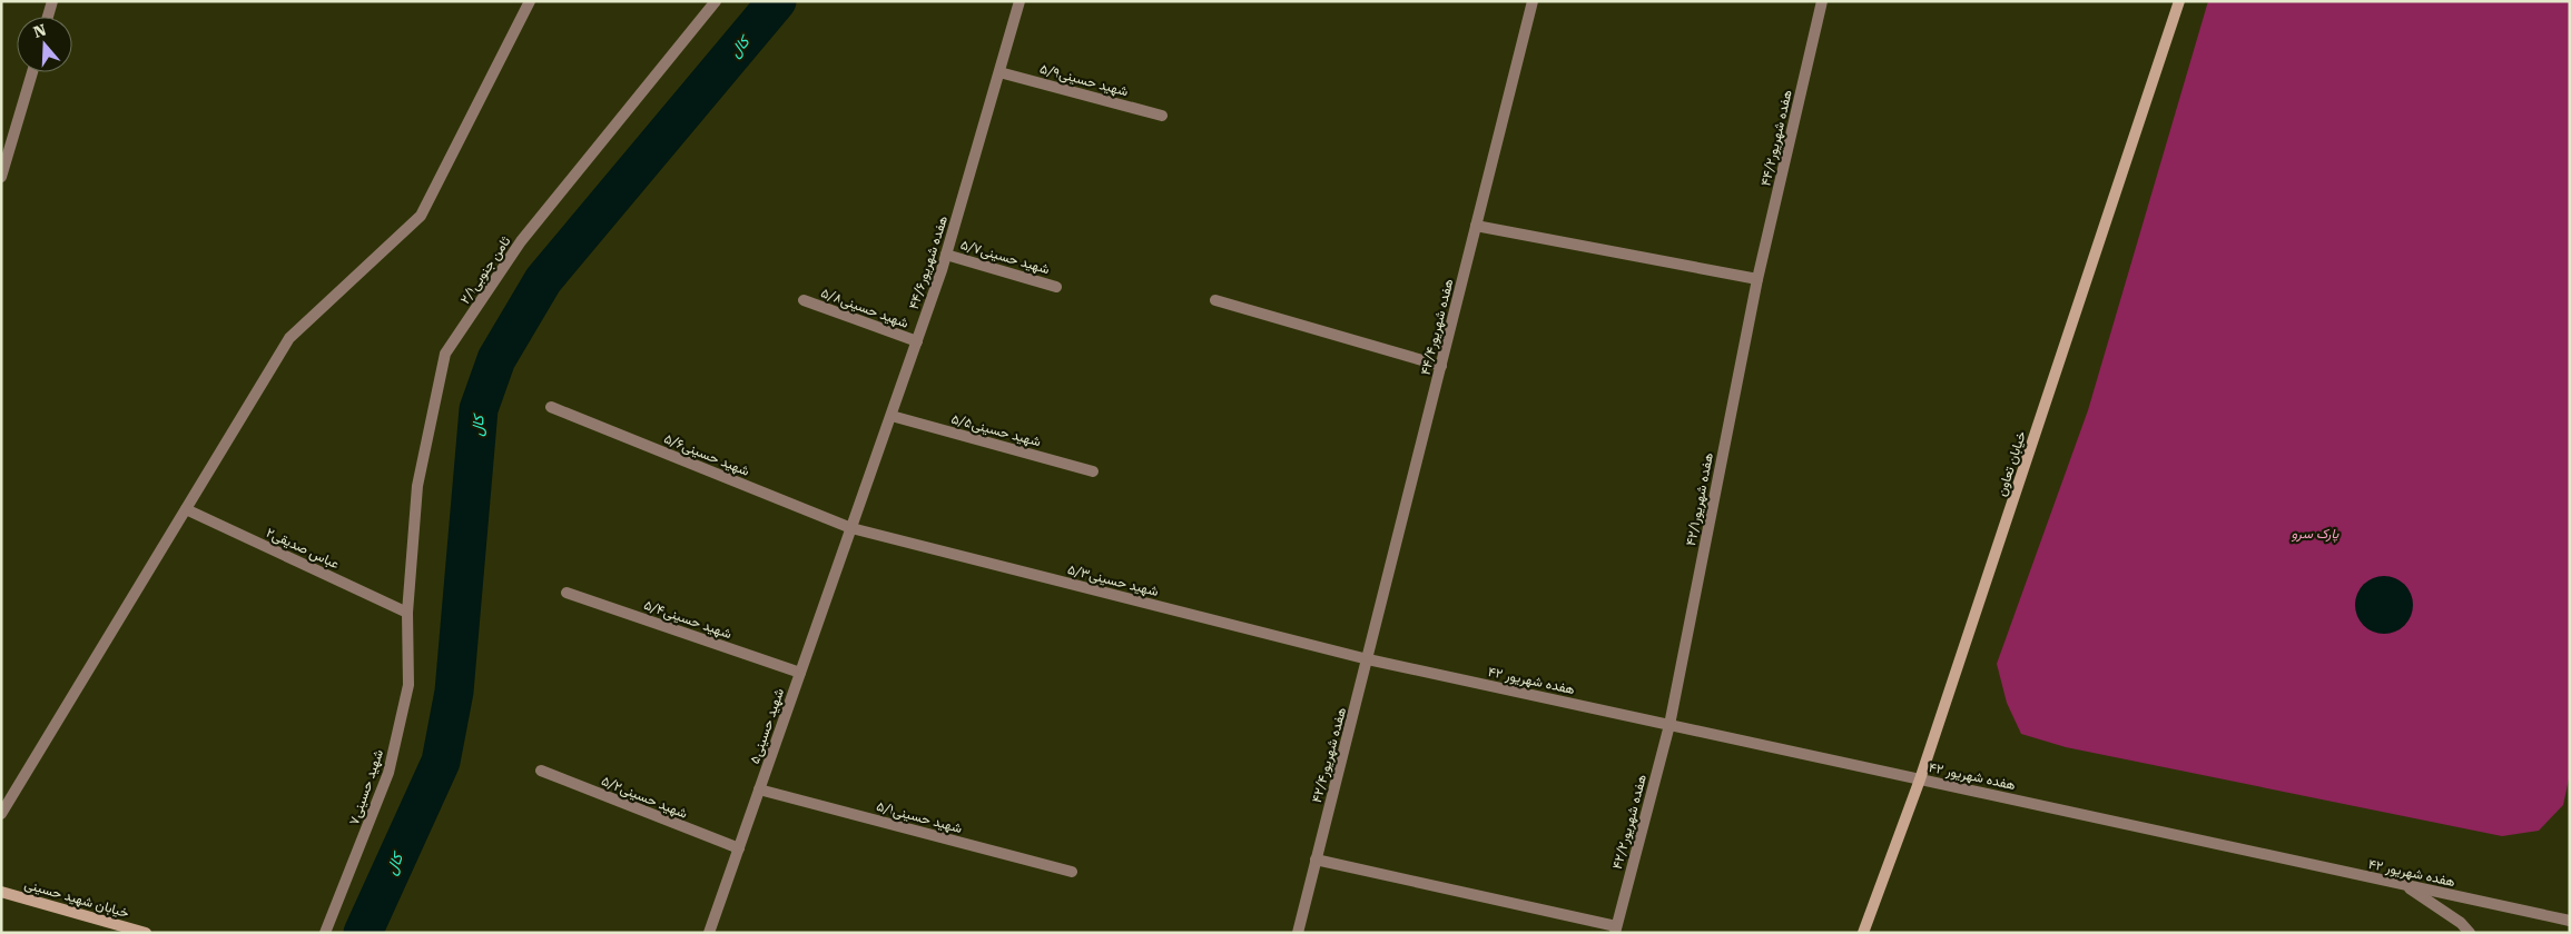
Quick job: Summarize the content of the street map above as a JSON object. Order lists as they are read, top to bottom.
{
  "streets": {
    "street": [
      "شهید حسینی۵/۹",
      "هفده شهریور۴۴/۲",
      "شهید حسینی۵/۷",
      "هفده شهریور۴۴/۶",
      "ثامن جنوبی۲/۱",
      "شهید حسینی۵/۸",
      "هفده شهریور۴۴/۴",
      "شهید حسینی۵/۵",
      "شهید حسینی۵/۶",
      "خیابان تعاون",
      "هفده شهریور۴۲/۱",
      "عباس صدیقی۲",
      "شهید حسینی۵/۳",
      "شهید حسینی۵/۴",
      "هفده شهریور ۴۲",
      "شهید حسینی۵",
      "هفده شهریور۴۲/۴",
      "شهید حسینی۷",
      "شهید حسینی۵/۲",
      "شهید حسینی۵/۱",
      "هفده شهریور۴۲/۲",
      "خیابان شهید حسینی"
    ]
  },
  "crossings": [
    ["شهید حسینی۵/۹", "هفده شهریور۴۴/۶"],
    ["هفده شهریور۴۴/۲", "هفده شهریور۴۲/۱"],
    ["شهید حسینی۵/۷", "هفده شهریور۴۴/۶"],
    ["هفده شهریور۴۴/۶", "شهید حسینی۵/۸"],
    ["هفده شهریور۴۴/۶", "شهید حسینی۵/۵"],
    ["هفده شهریور۴۴/۶", "شهید حسینی۵/۶"],
    ["هفده شهریور۴۴/۶", "شهید حسینی۵/۳"],
    ["هفده شهریور۴۴/۶", "شهید حسینی۵"],
    ["ثامن جنوبی۲/۱", "عباس صدیقی۲"],
    ["ثامن جنوبی۲/۱", "شهید حسینی۷"],
    ["هفده شهریور۴۴/۴", "شهید حسینی۵/۳"],
    ["هفده شهریور۴۴/۴", "هفده شهریور ۴۲"],
    ["هفده شهریور۴۴/۴", "هفده شهریور۴۲/۴"],
    ["شهید حسینی۵/۶", "شهید حسینی۵/۳"],
    ["شهید حسینی۵/۶", "شهید حسینی۵"],
    ["خیابان تعاون", "هفده شهریور ۴۲"],
    ["هفده شهریور۴۲/۱", "هفده شهریور ۴۲"],
    ["هفده شهریور۴۲/۱", "هفده شهریور۴۲/۲"],
    ["عباس صدیقی۲", "شهید حسینی۷"],
    ["شهید حسینی۵/۳", "هفده شهریور ۴۲"],
    ["شهید حسینی۵/۳", "شهید حسینی۵"],
    ["شهید حسینی۵/۳", "هفده شهریور۴۲/۴"],
    ["شهید حسینی۵/۴", "شهید حسینی۵"],
    ["هفده شهریور ۴۲", "هفده شهریور۴۲/۴"],
    ["هفده شهریور ۴۲", "هفده شهریور۴۲/۲"],
    ["شهید حسینی۵", "شهید حسینی۵/۲"],
    ["شهید حسینی۵", "شهید حسینی۵/۱"]
  ],
  "water": ["کال"],
  "parks": ["پارک سرو"],
  "north": "top"
}
